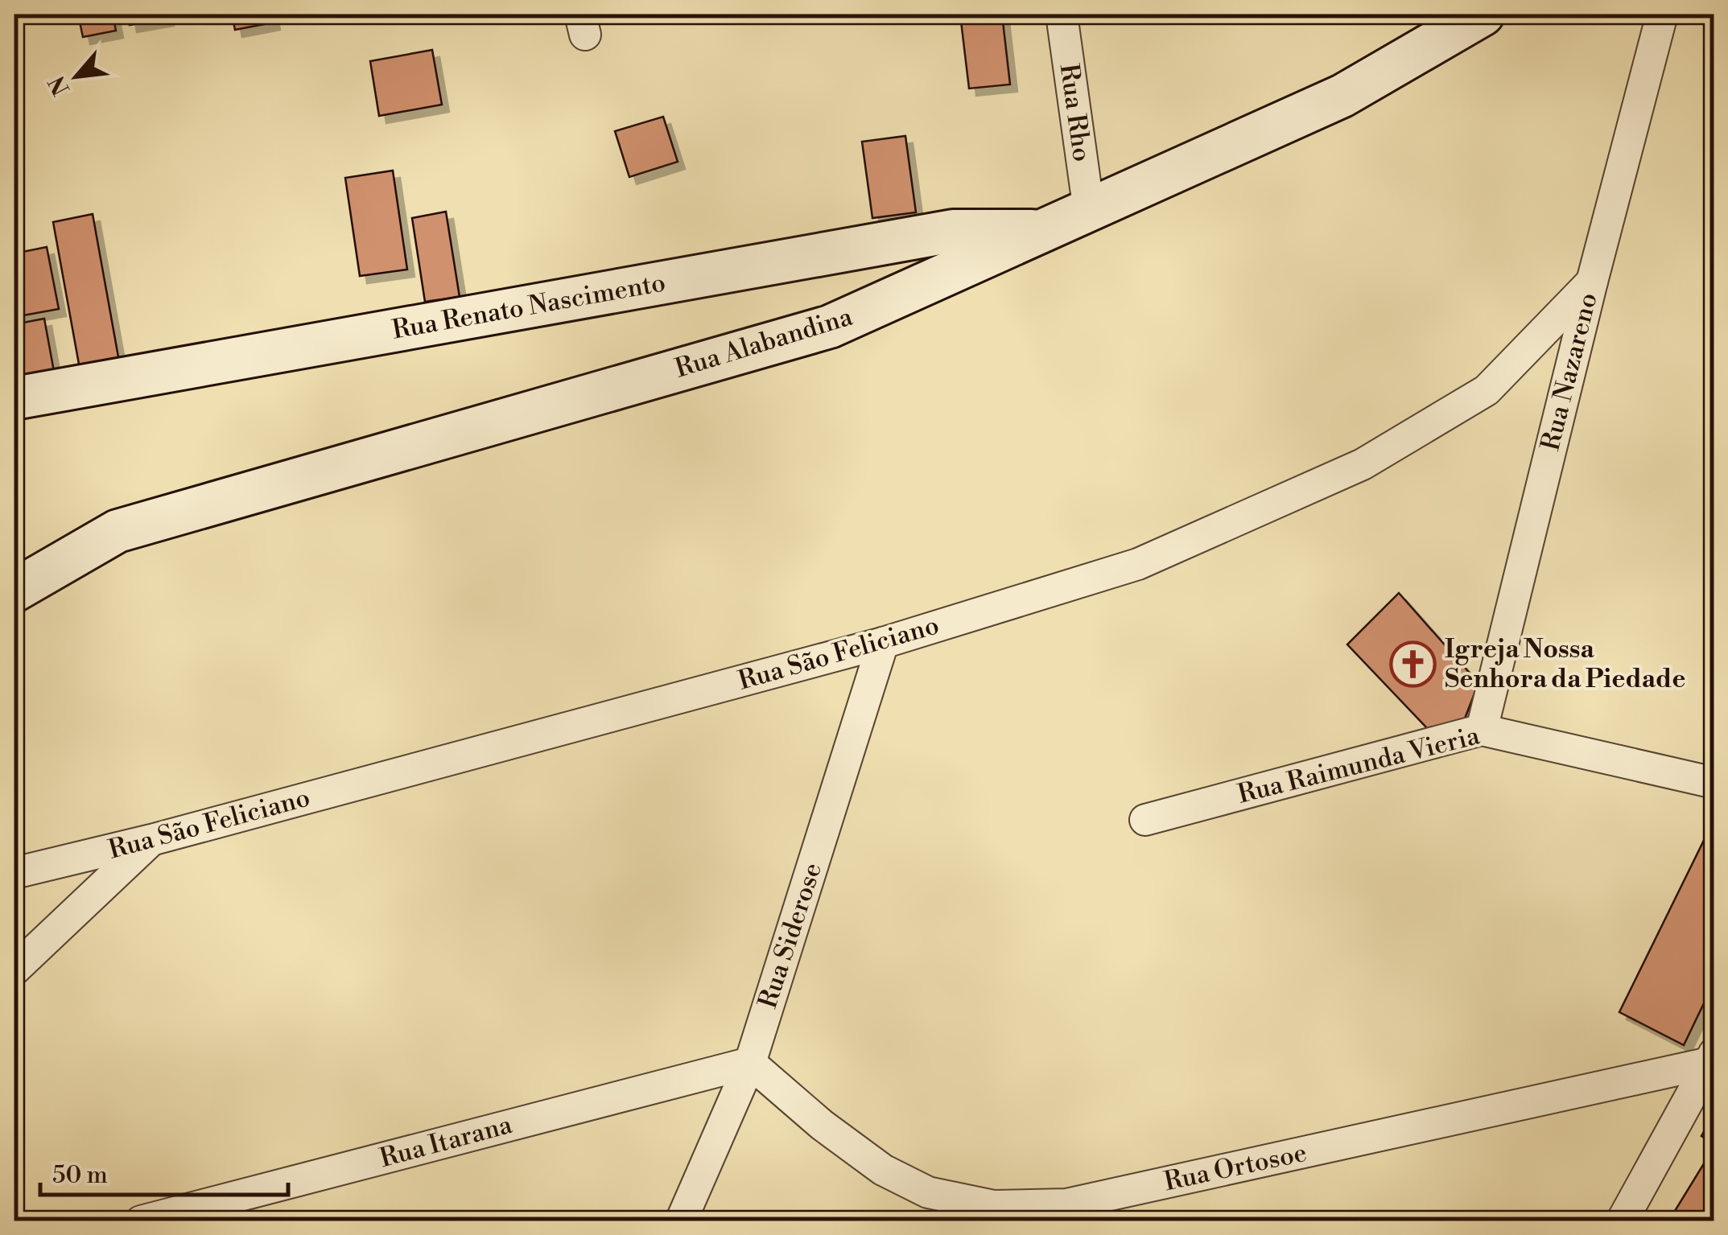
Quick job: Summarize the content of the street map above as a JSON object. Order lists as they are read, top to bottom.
{
  "streets": {
    "street": [
      "Rua Rho",
      "Rua Renato Nascimento",
      "Rua Alabandina",
      "Rua Nazareno",
      "Rua São Feliciano",
      "Rua Raimunda Vieria",
      "Rua Siderose",
      "Rua Itarana",
      "Rua Ortosoe"
    ]
  },
  "crossings": [
    ["Rua Rho", "Rua Alabandina"],
    ["Rua Renato Nascimento", "Rua Alabandina"],
    ["Rua Nazareno", "Rua São Feliciano"],
    ["Rua Nazareno", "Rua Raimunda Vieria"],
    ["Rua São Feliciano", "Rua Siderose"],
    ["Rua Siderose", "Rua Itarana"],
    ["Rua Siderose", "Rua Ortosoe"],
    ["Rua Itarana", "Rua Ortosoe"]
  ],
  "places": {
    "church": ["Igreja Nossa Senhora da Piedade"]
  },
  "scale_bar": "50 m",
  "north": "bottom left"
}
